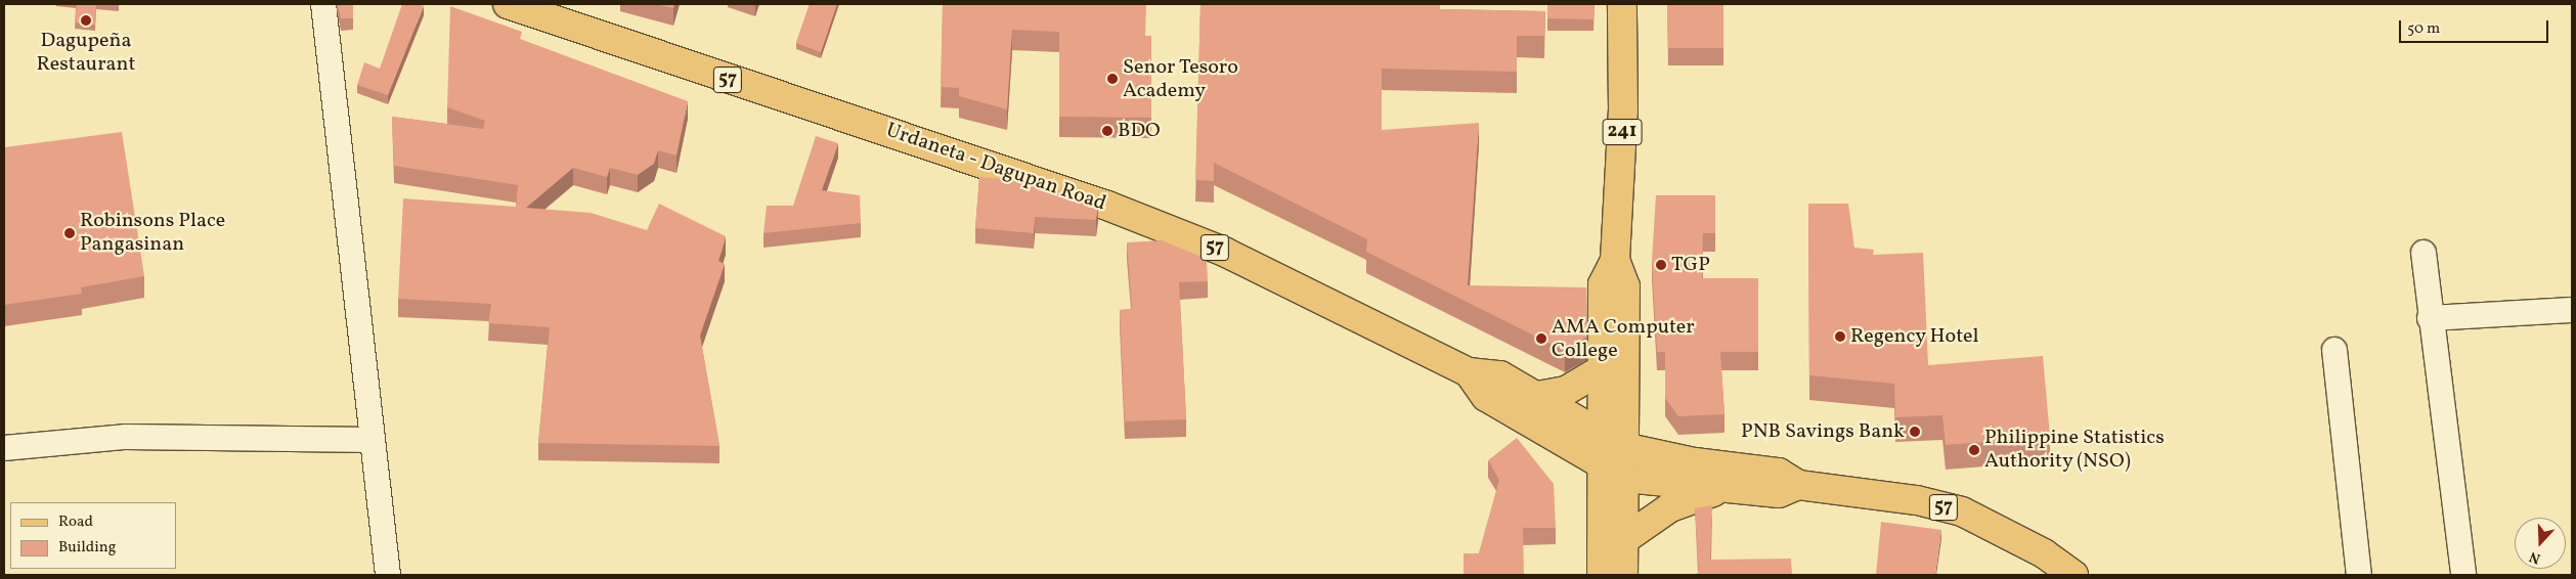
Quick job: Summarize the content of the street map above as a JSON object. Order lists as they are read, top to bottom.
{
  "streets": {
    "main road": ["57", "241", "Urdaneta - Dagupan Road"]
  },
  "crossings": [
    ["57", "241"],
    ["57", "Urdaneta - Dagupan Road"],
    ["241", "Urdaneta - Dagupan Road"]
  ],
  "places": [
    "Dagupeña Restaurant",
    "Senor Tesoro Academy",
    "BDO",
    "Robinsons Place Pangasinan",
    "TGP",
    "Regency Hotel",
    "AMA Computer College",
    "PNB Savings Bank",
    "Philippine Statistics Authority (NSO)"
  ],
  "legend": ["Road", "Building"],
  "scale_bar": "50 m",
  "north": "bottom"
}
